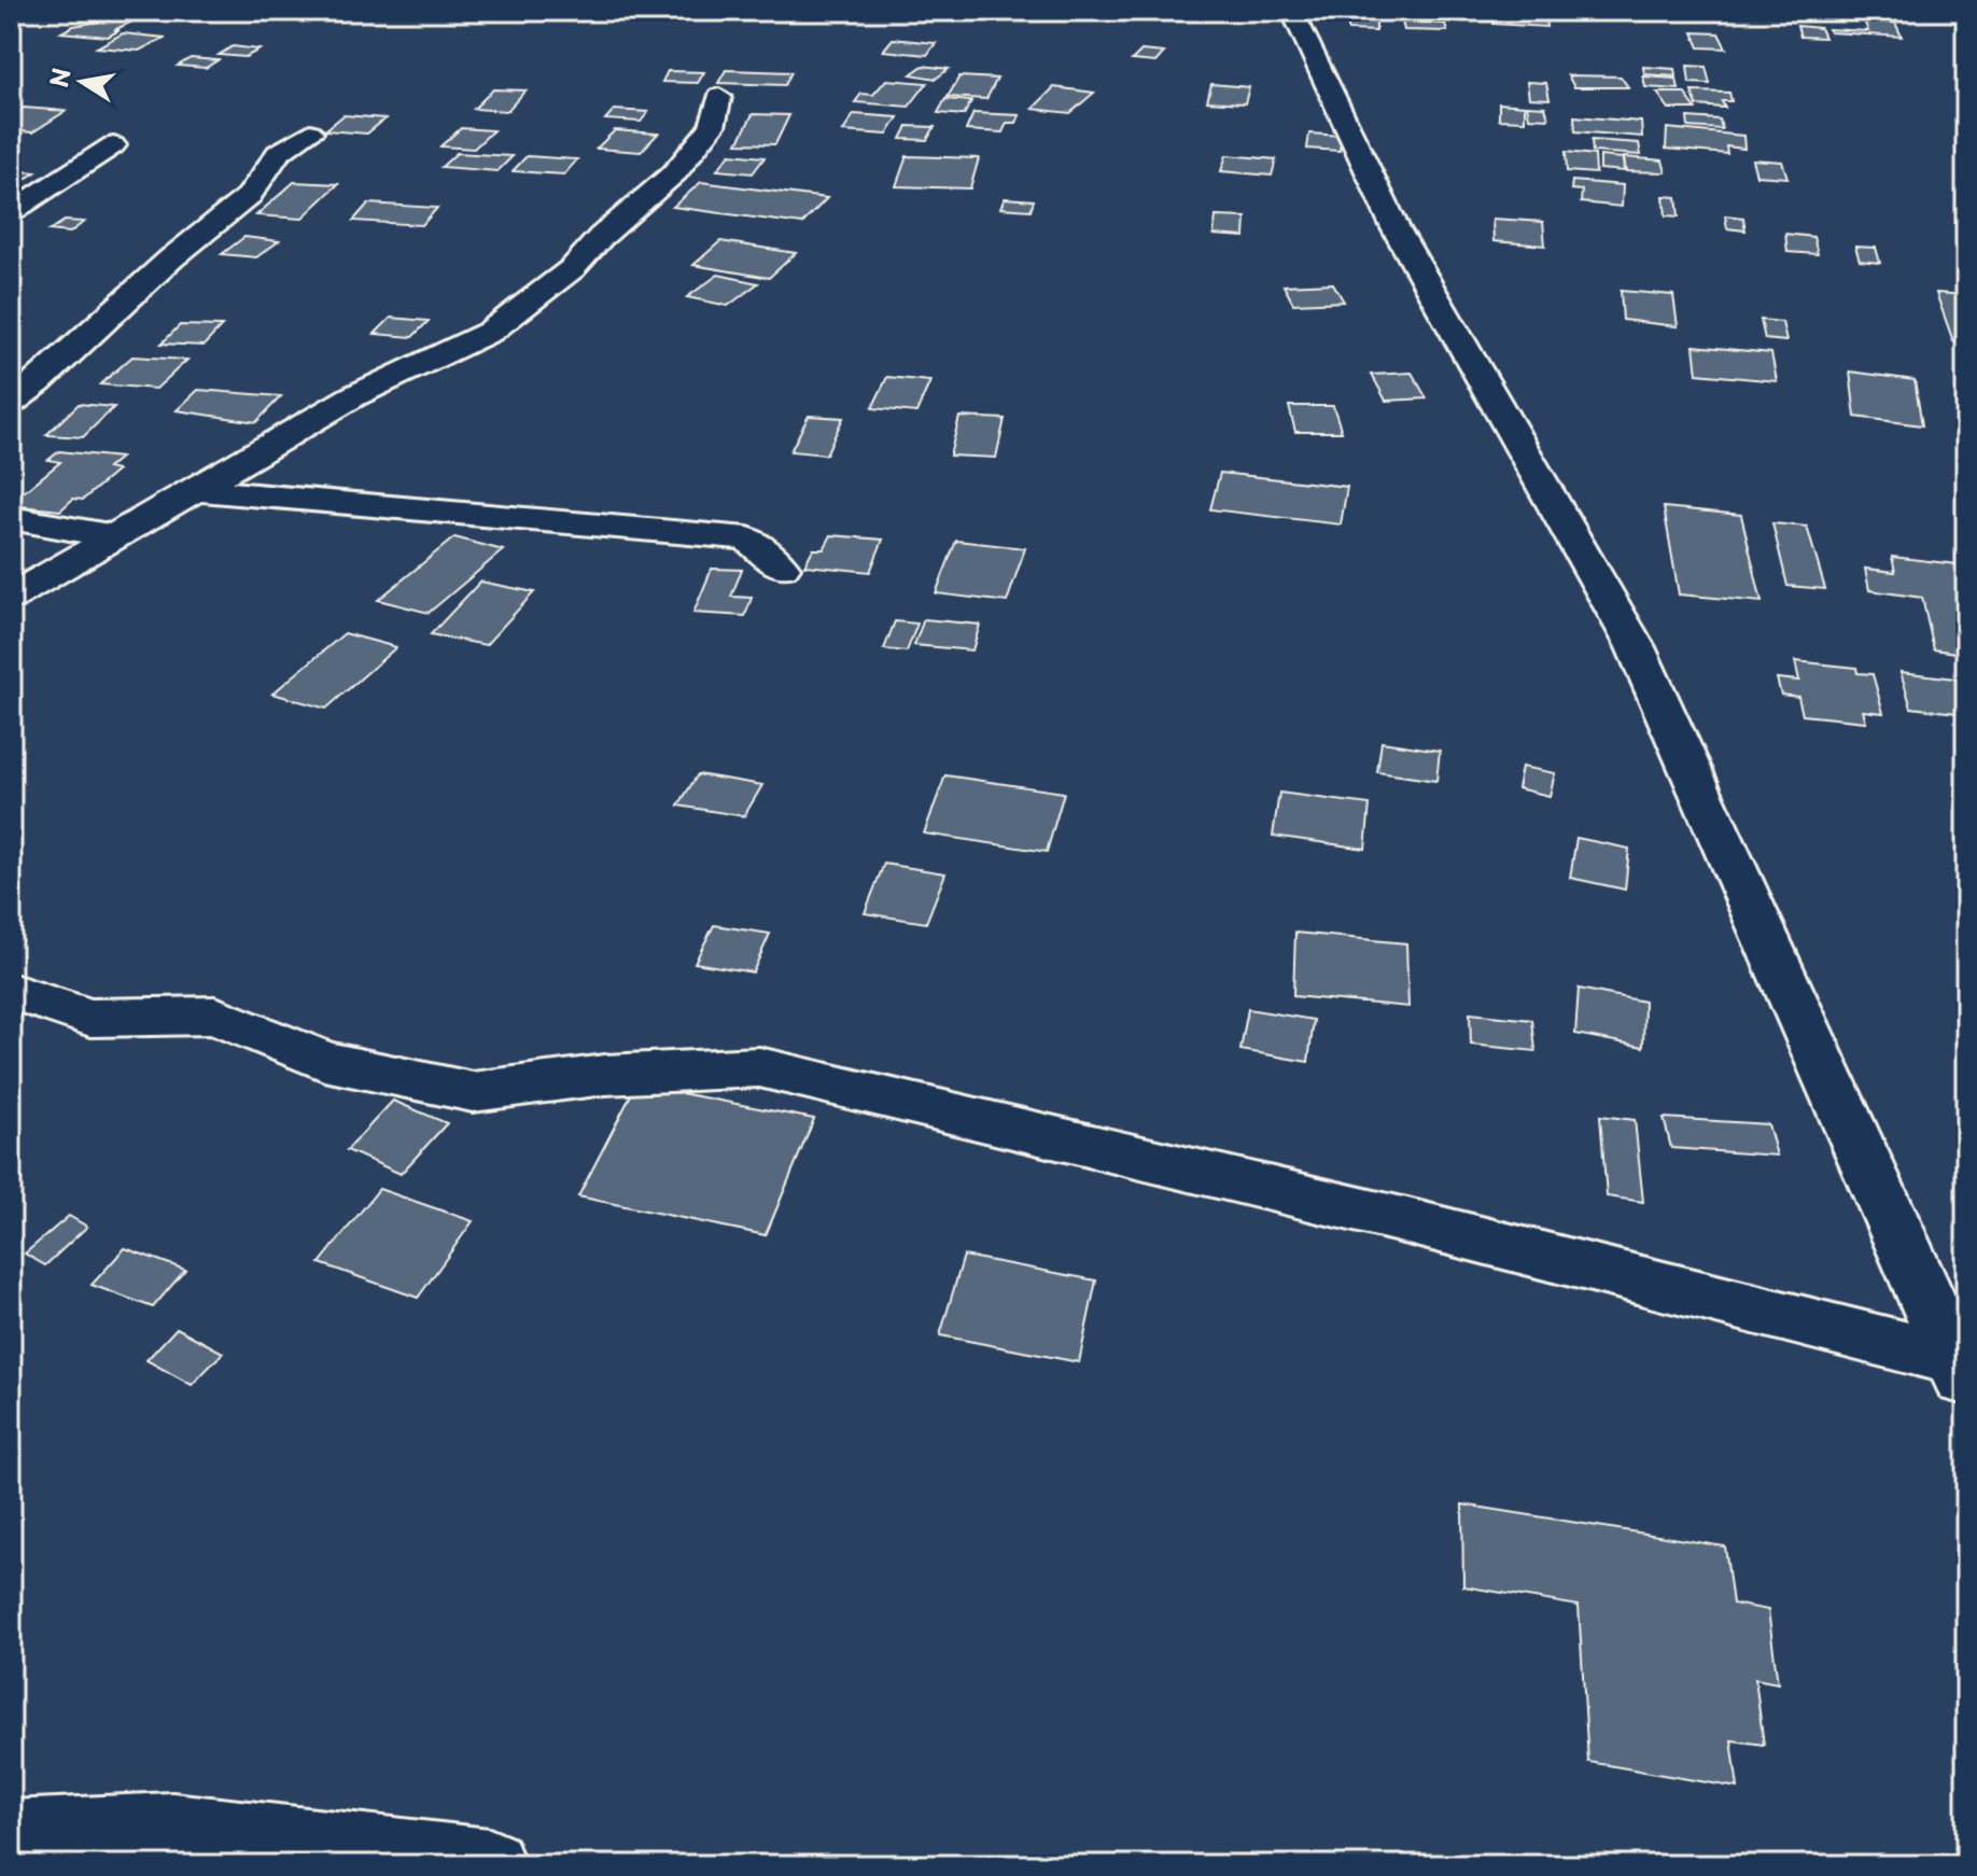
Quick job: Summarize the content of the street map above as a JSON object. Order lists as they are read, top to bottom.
{
  "north": "left"
}
